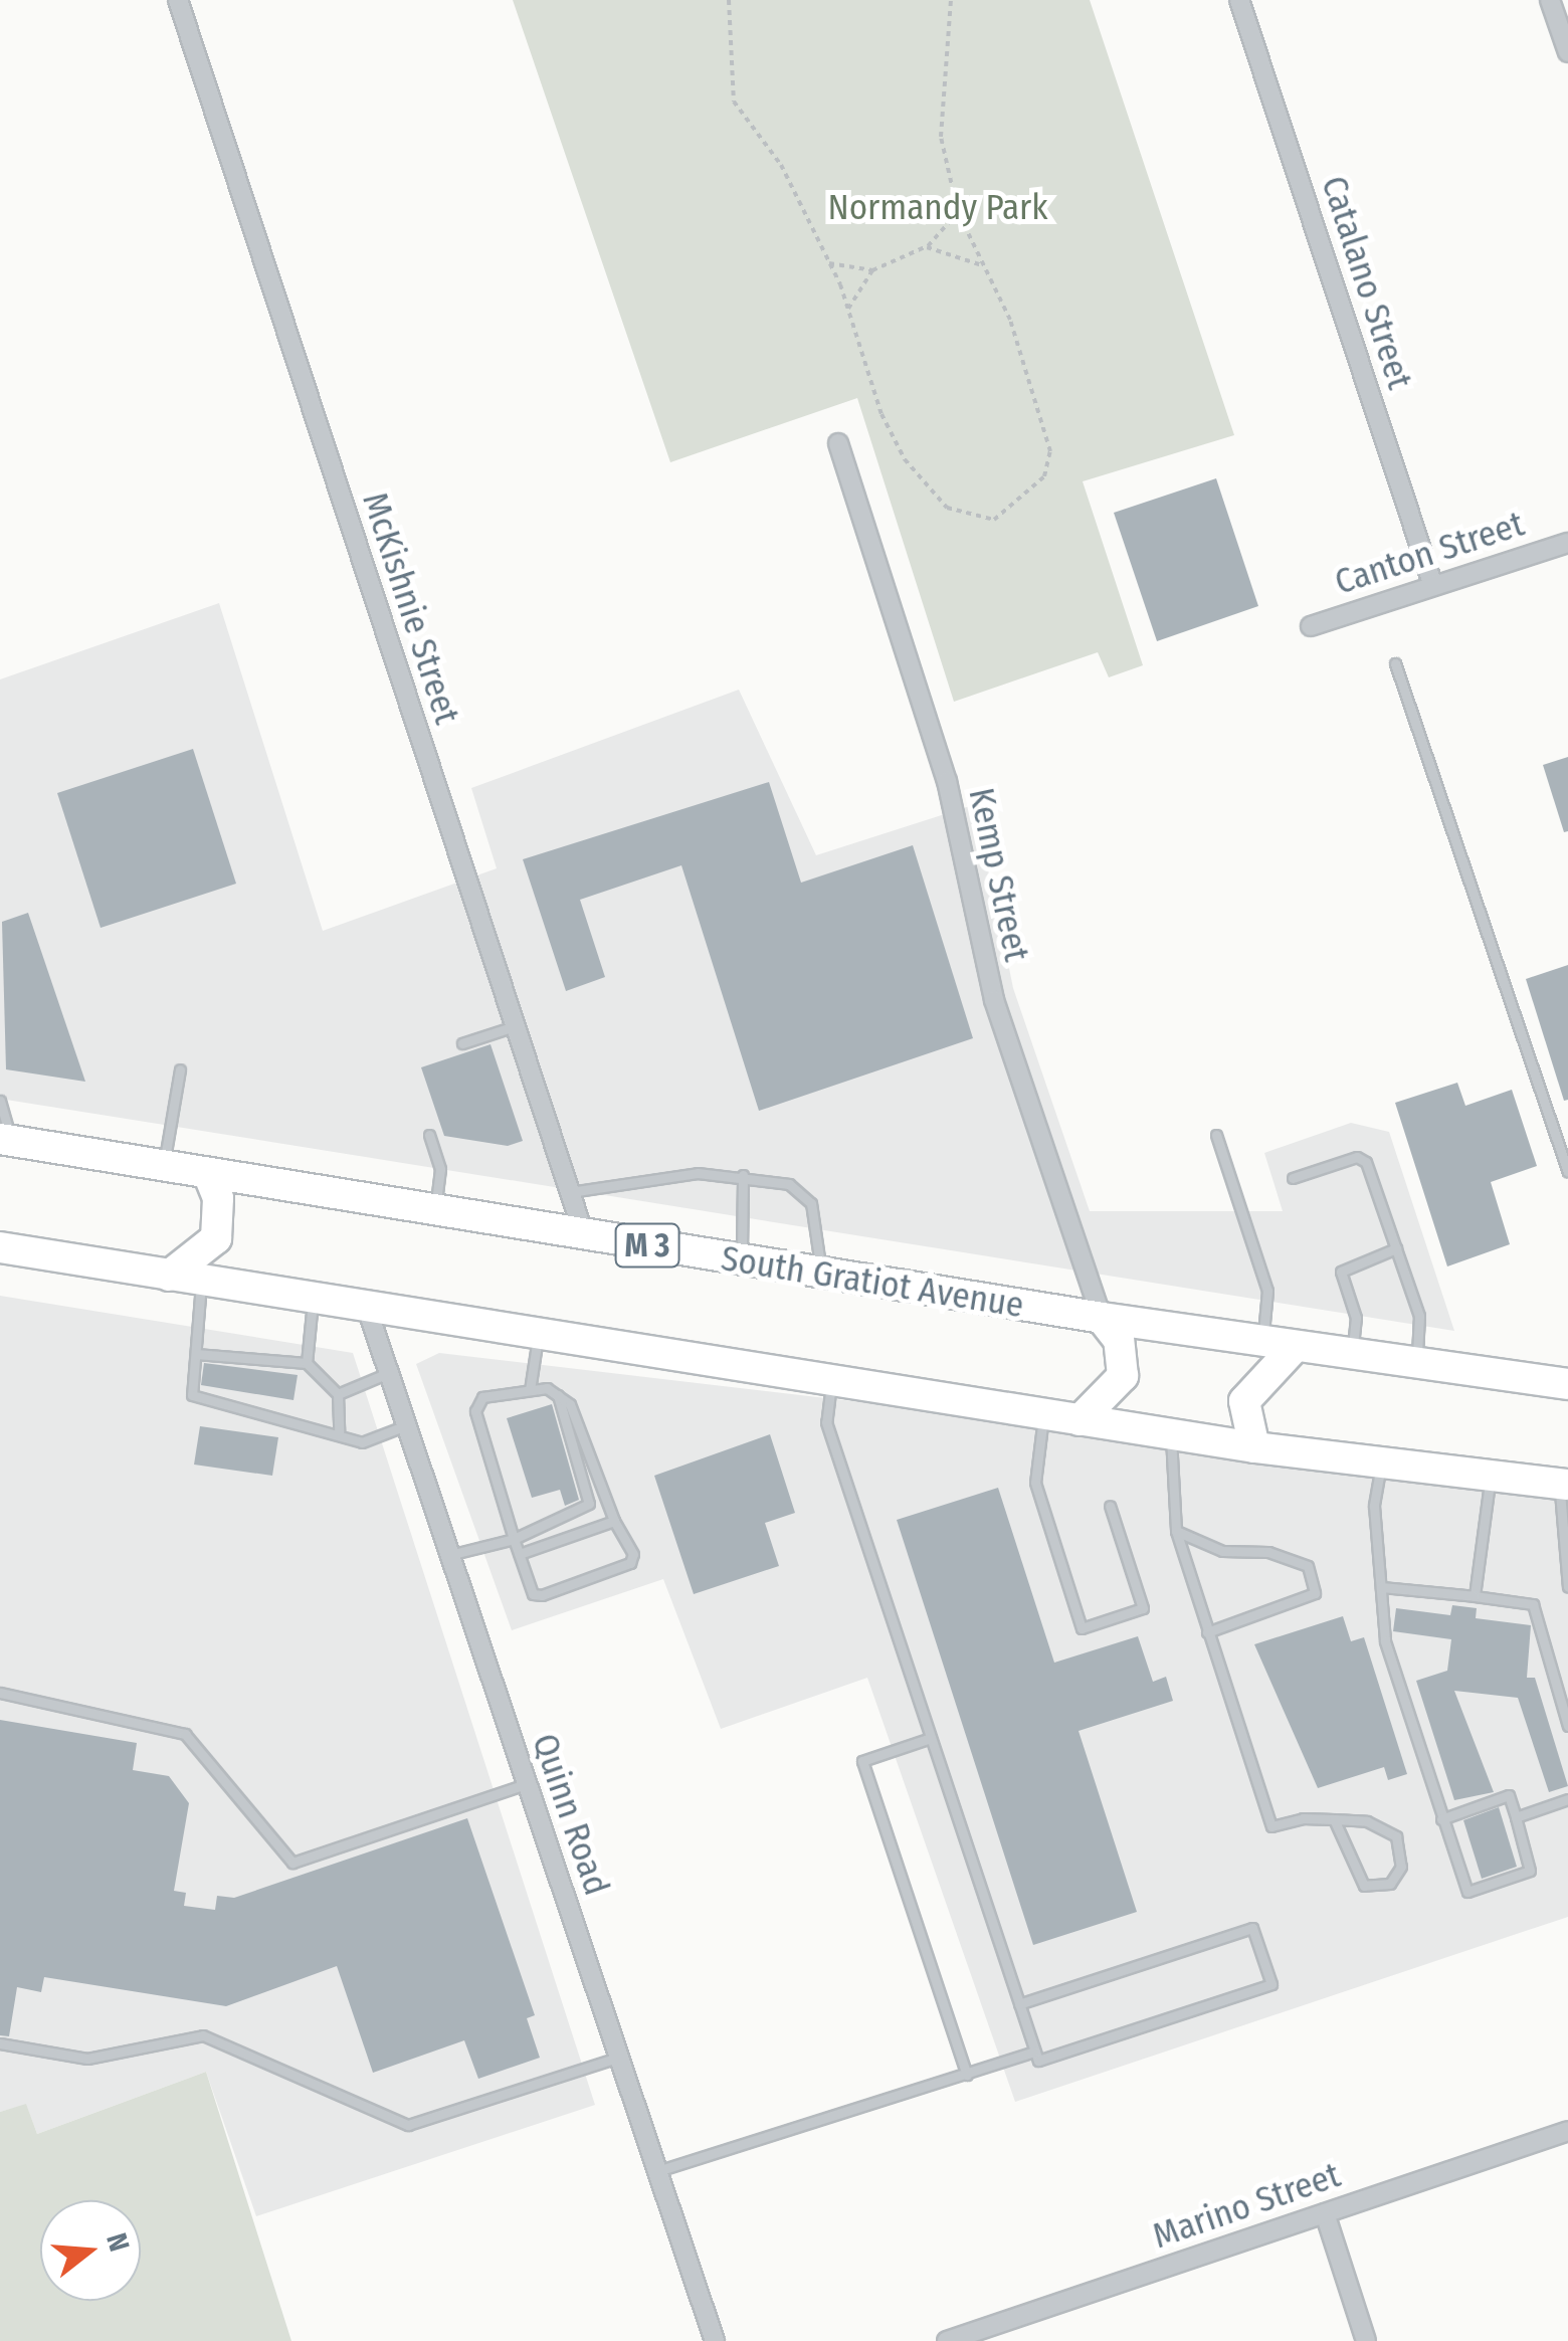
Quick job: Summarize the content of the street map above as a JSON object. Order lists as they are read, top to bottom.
{
  "streets": {
    "main road": ["M 3", "South Gratiot Avenue"],
    "street": [
      "Catalano Street",
      "Canton Street",
      "McKishnie Street",
      "Kemp Street",
      "Quinn Road",
      "Marino Street"
    ]
  },
  "crossings": [
    ["Catalano Street", "Canton Street"],
    ["McKishnie Street", "South Gratiot Avenue"],
    ["Kemp Street", "South Gratiot Avenue"]
  ],
  "parks": ["Normandy Park"],
  "north": "right"
}
